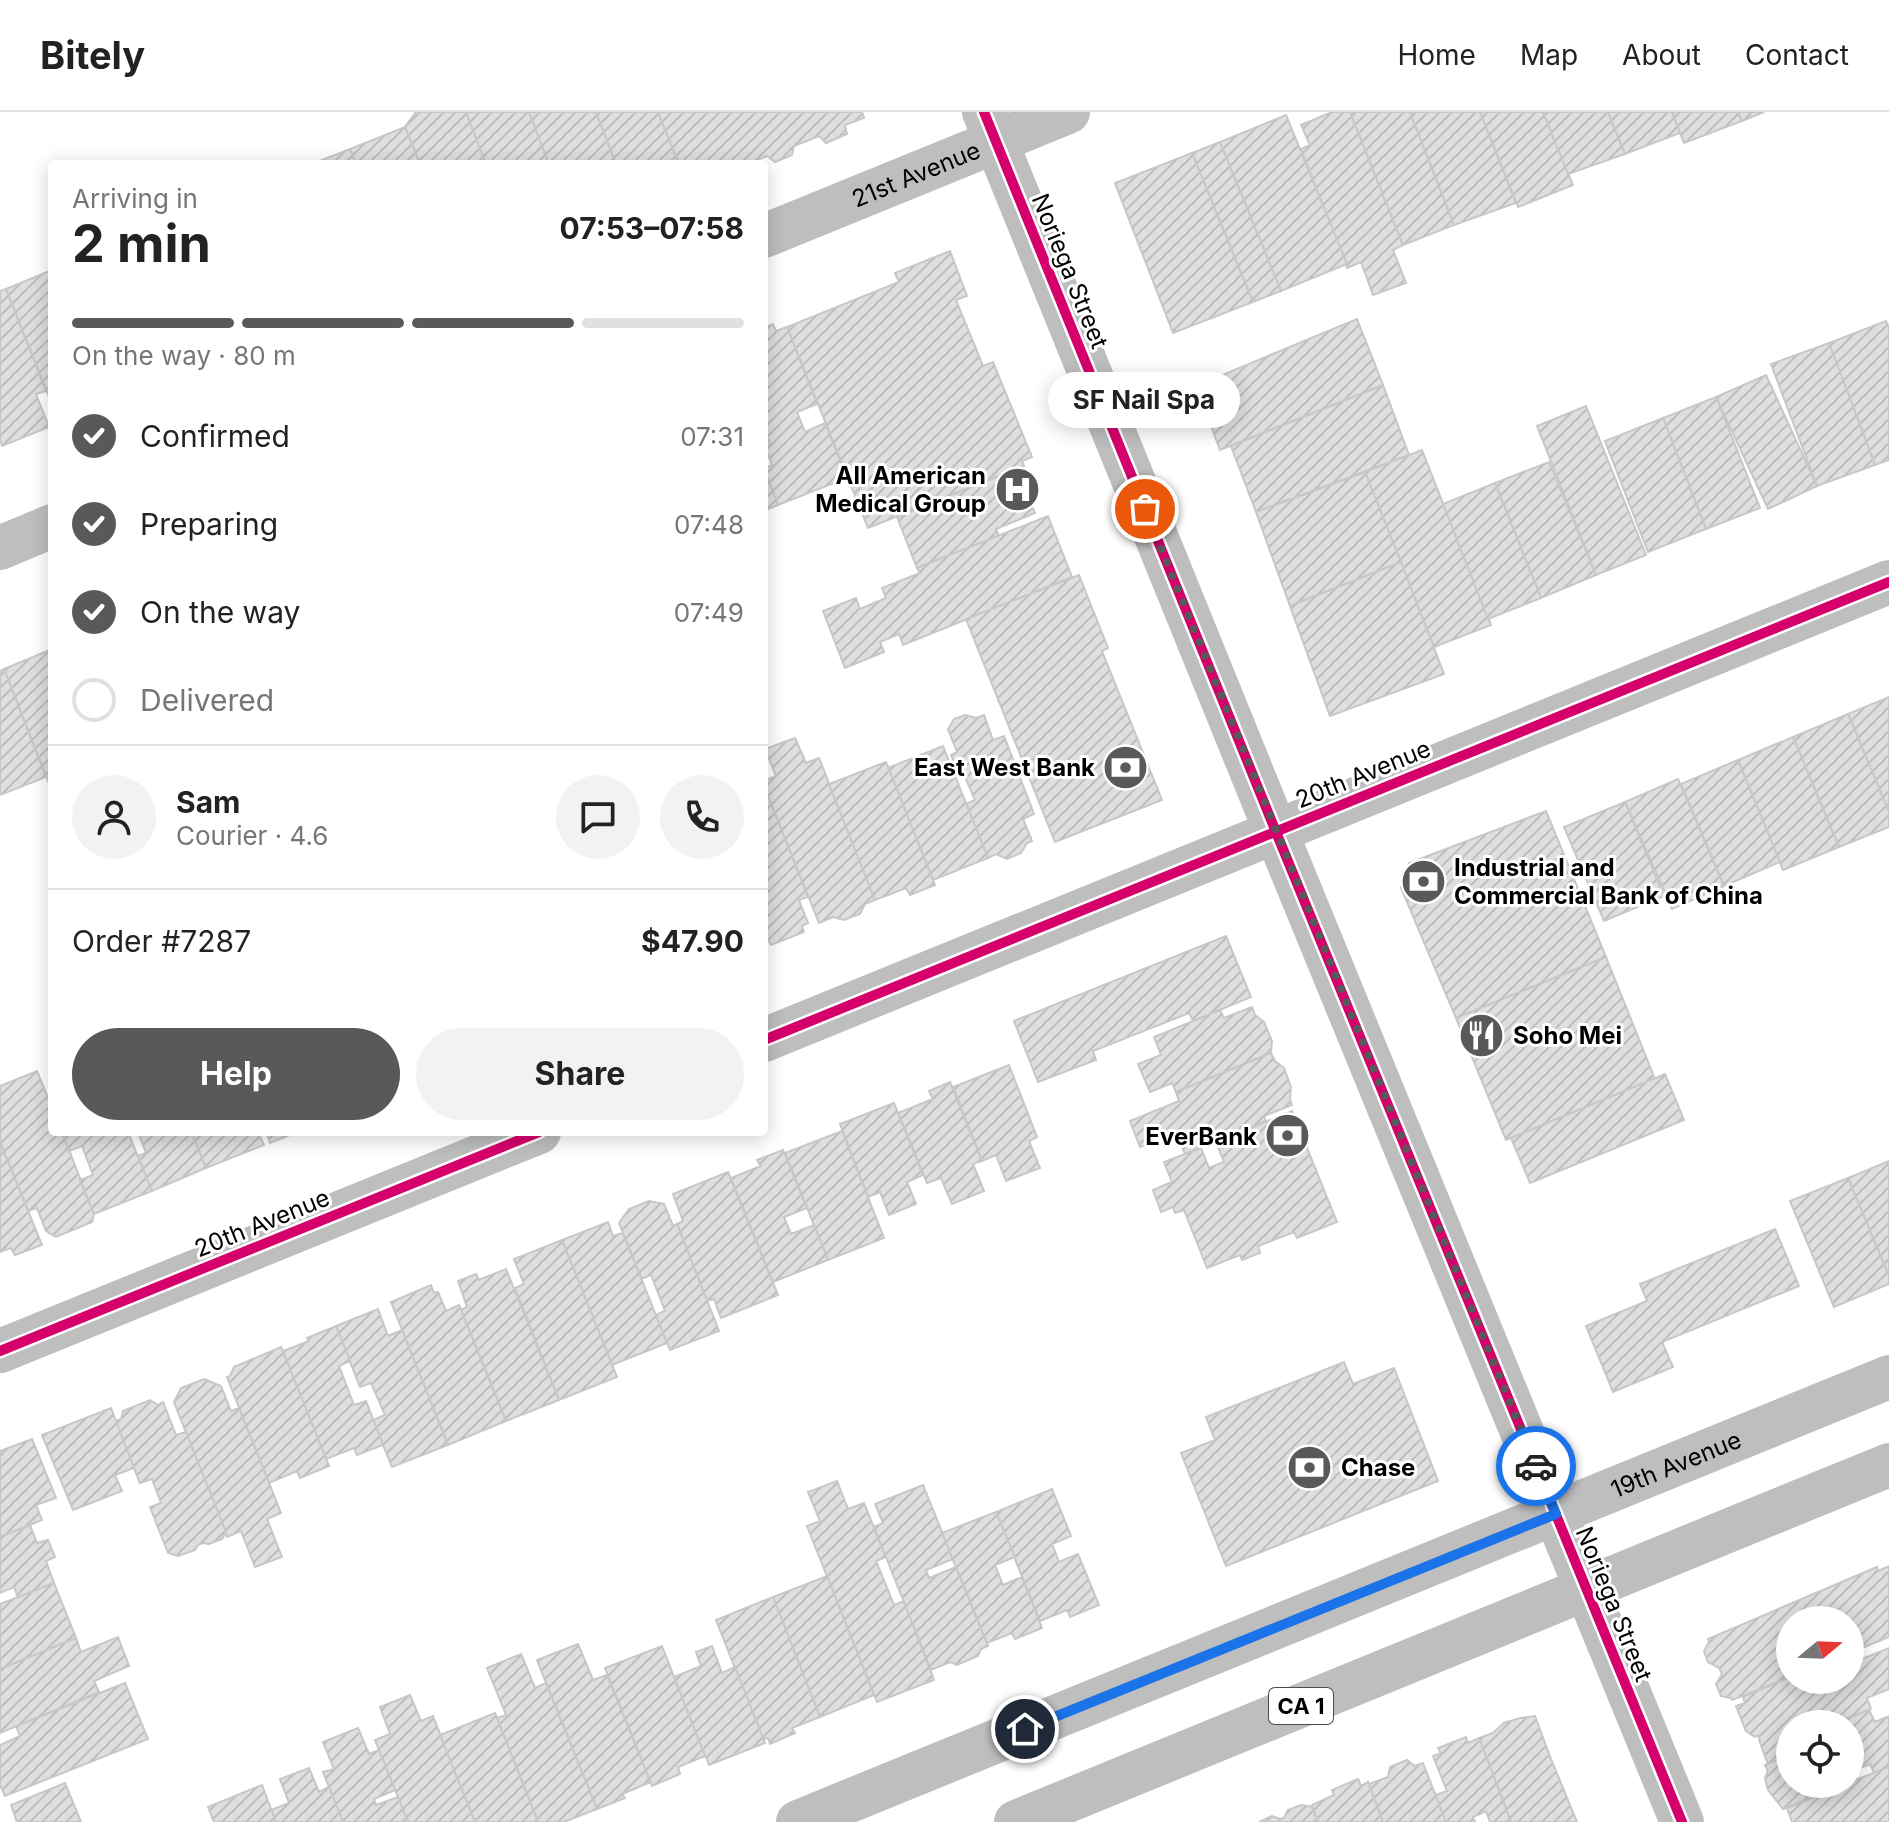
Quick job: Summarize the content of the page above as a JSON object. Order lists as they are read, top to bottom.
{
  "streets": {
    "main road": [
      "21st Avenue",
      "Noriega Street",
      "20th Avenue",
      "19th Avenue",
      "CA 1"
    ]
  },
  "crossings": [
    ["21st Avenue", "Noriega Street"],
    ["Noriega Street", "20th Avenue"],
    ["Noriega Street", "19th Avenue"],
    ["Noriega Street", "CA 1"]
  ],
  "places": {
    "hospital": ["All American Medical Group"],
    "other": ["SF Nail Spa"],
    "bank": [
      "East West Bank",
      "Industrial and Commercial Bank of China",
      "EverBank",
      "Chase"
    ],
    "restaurant": ["Soho Mei"]
  },
  "north": "right",
  "page": {
    "header": "Bitely",
    "nav": [
      "Home",
      "Map",
      "About",
      "Contact"
    ],
    "heading": ["2 min", "Arriving in", "07:53–07:58"],
    "panel": [
      "Sam",
      "Courier · 4.6",
      "Order #7287",
      "$47.90"
    ],
    "bar": "On the way · 80 m",
    "bubble": "SF Nail Spa",
    "list": [
      ["Confirmed", "07:31"],
      ["Preparing", "07:48"],
      ["On the way", "07:49"],
      "Delivered"
    ],
    "buttons": ["Help", "Share"]
  }
}
